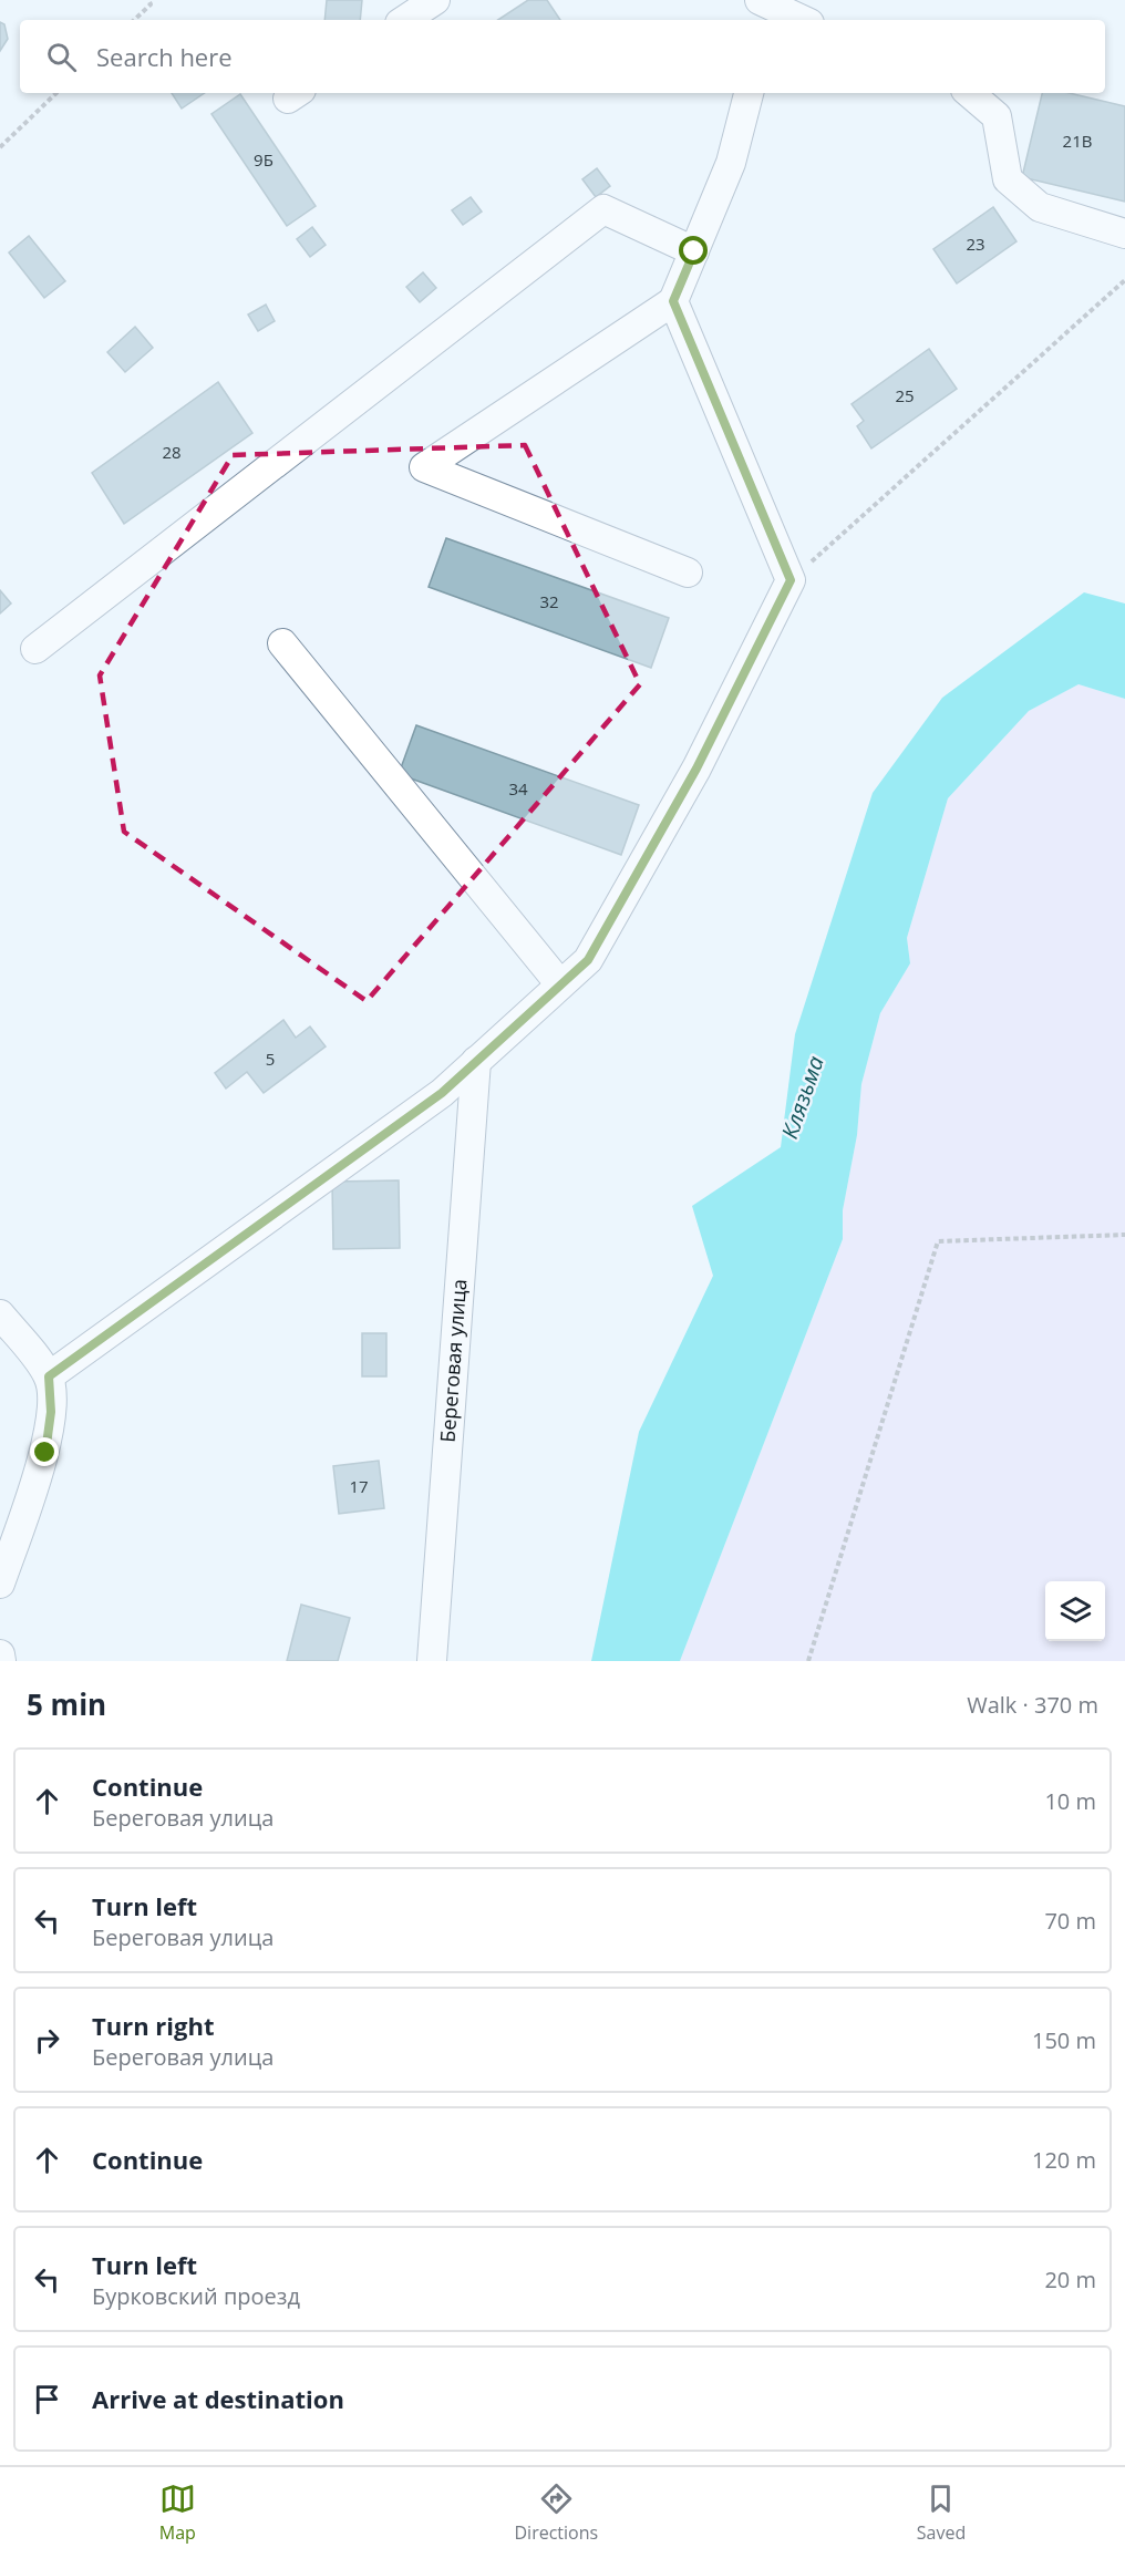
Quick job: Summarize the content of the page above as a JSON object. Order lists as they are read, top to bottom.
{
  "streets": {
    "street": ["Береговая улица"]
  },
  "water": ["Клязьма"],
  "house_numbers": [
    "21В",
    "9Б",
    "23",
    "25",
    "28",
    "32",
    "34",
    "5",
    "17"
  ],
  "page": {
    "search": "Search here",
    "heading": ["5 min", "Walk · 370 m"],
    "list": [
      ["Continue", "Береговая улица", "10 m"],
      ["Turn left", "Береговая улица", "70 m"],
      ["Turn right", "Береговая улица", "150 m"],
      ["Continue", "120 m"],
      ["Turn left", "Бурковский проезд", "20 m"],
      "Arrive at destination"
    ],
    "nav": ["Map", "Directions", "Saved"]
  }
}
